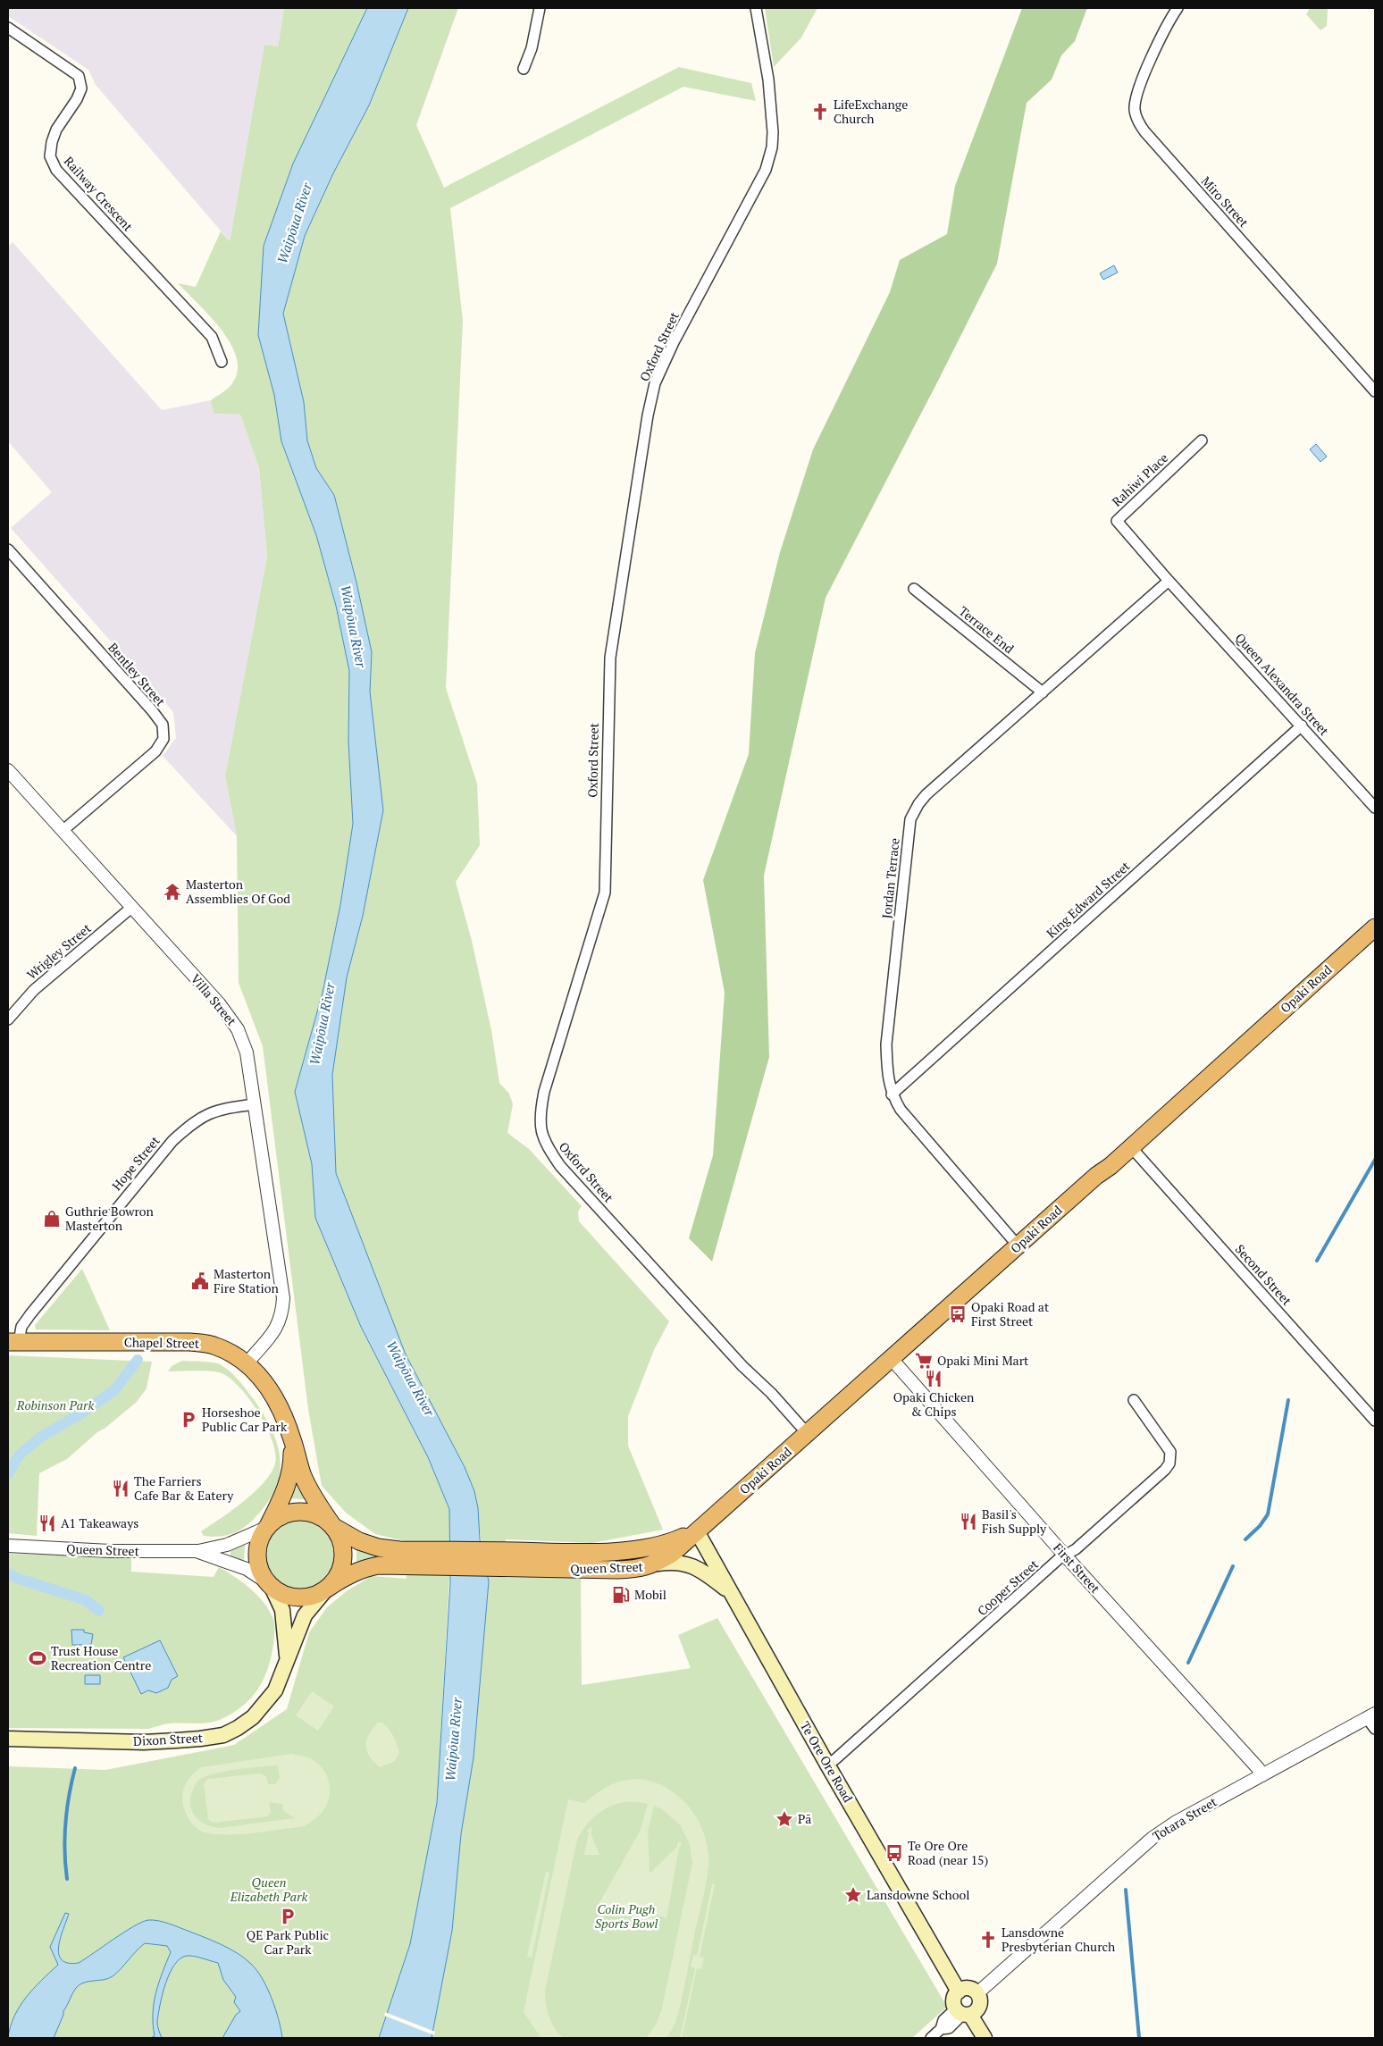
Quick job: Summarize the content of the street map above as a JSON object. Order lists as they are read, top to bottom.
{
  "streets": {
    "highway": ["Opaki Road", "Chapel Street", "Queen Street"],
    "main road": ["Dixon Street", "Te Ore Ore Road"],
    "street": [
      "Railway Crescent",
      "Miro Street",
      "Oxford Street",
      "Rahiwi Place",
      "Terrace End",
      "Bentley Street",
      "Queen Alexandra Street",
      "Jordan Terrace",
      "King Edward Street",
      "Wrigley Street",
      "Villa Street",
      "Hope Street",
      "Second Street",
      "First Street",
      "Cooper Street",
      "Totara Street"
    ]
  },
  "crossings": [
    ["Oxford Street", "Opaki Road"],
    ["Rahiwi Place", "Queen Alexandra Street"],
    ["Rahiwi Place", "Jordan Terrace"],
    ["Terrace End", "Jordan Terrace"],
    ["Bentley Street", "Villa Street"],
    ["Queen Alexandra Street", "Jordan Terrace"],
    ["Queen Alexandra Street", "King Edward Street"],
    ["Jordan Terrace", "King Edward Street"],
    ["Jordan Terrace", "Opaki Road"],
    ["Wrigley Street", "Villa Street"],
    ["Opaki Road", "Second Street"],
    ["Opaki Road", "Queen Street"],
    ["Opaki Road", "First Street"],
    ["Opaki Road", "Te Ore Ore Road"],
    ["Villa Street", "Hope Street"],
    ["Villa Street", "Chapel Street"],
    ["Hope Street", "Chapel Street"],
    ["Chapel Street", "Queen Street"],
    ["Chapel Street", "Dixon Street"],
    ["Queen Street", "Dixon Street"],
    ["Queen Street", "Te Ore Ore Road"],
    ["First Street", "Cooper Street"],
    ["First Street", "Totara Street"],
    ["Cooper Street", "Te Ore Ore Road"],
    ["Te Ore Ore Road", "Totara Street"]
  ],
  "water": ["Waipōua River"],
  "parks": ["Robinson Park", "Queen Elizabeth Park", "Colin Pugh Sports Bowl"],
  "places": {
    "church": ["LifeExchange Church", "Lansdowne Presbyterian Church"],
    "temple": ["Masterton Assemblies Of God"],
    "shop": ["Guthrie Bowron Masterton"],
    "public building": ["Masterton Fire Station"],
    "bus stop": ["Opaki Road at First Street", "Te Ore Ore Road (near 15)"],
    "supermarket": ["Opaki Mini Mart"],
    "restaurant": [
      "Opaki Chicken & Chips",
      "The Farriers Cafe Bar & Eatery",
      "Basil's Fish Supply",
      "A1 Takeaways"
    ],
    "parking": ["Horseshoe Public Car Park", "QE Park Public Car Park"],
    "fuel station": ["Mobil"],
    "sports": ["Trust House Recreation Centre"],
    "place": ["Pā", "Lansdowne School"]
  }
}
